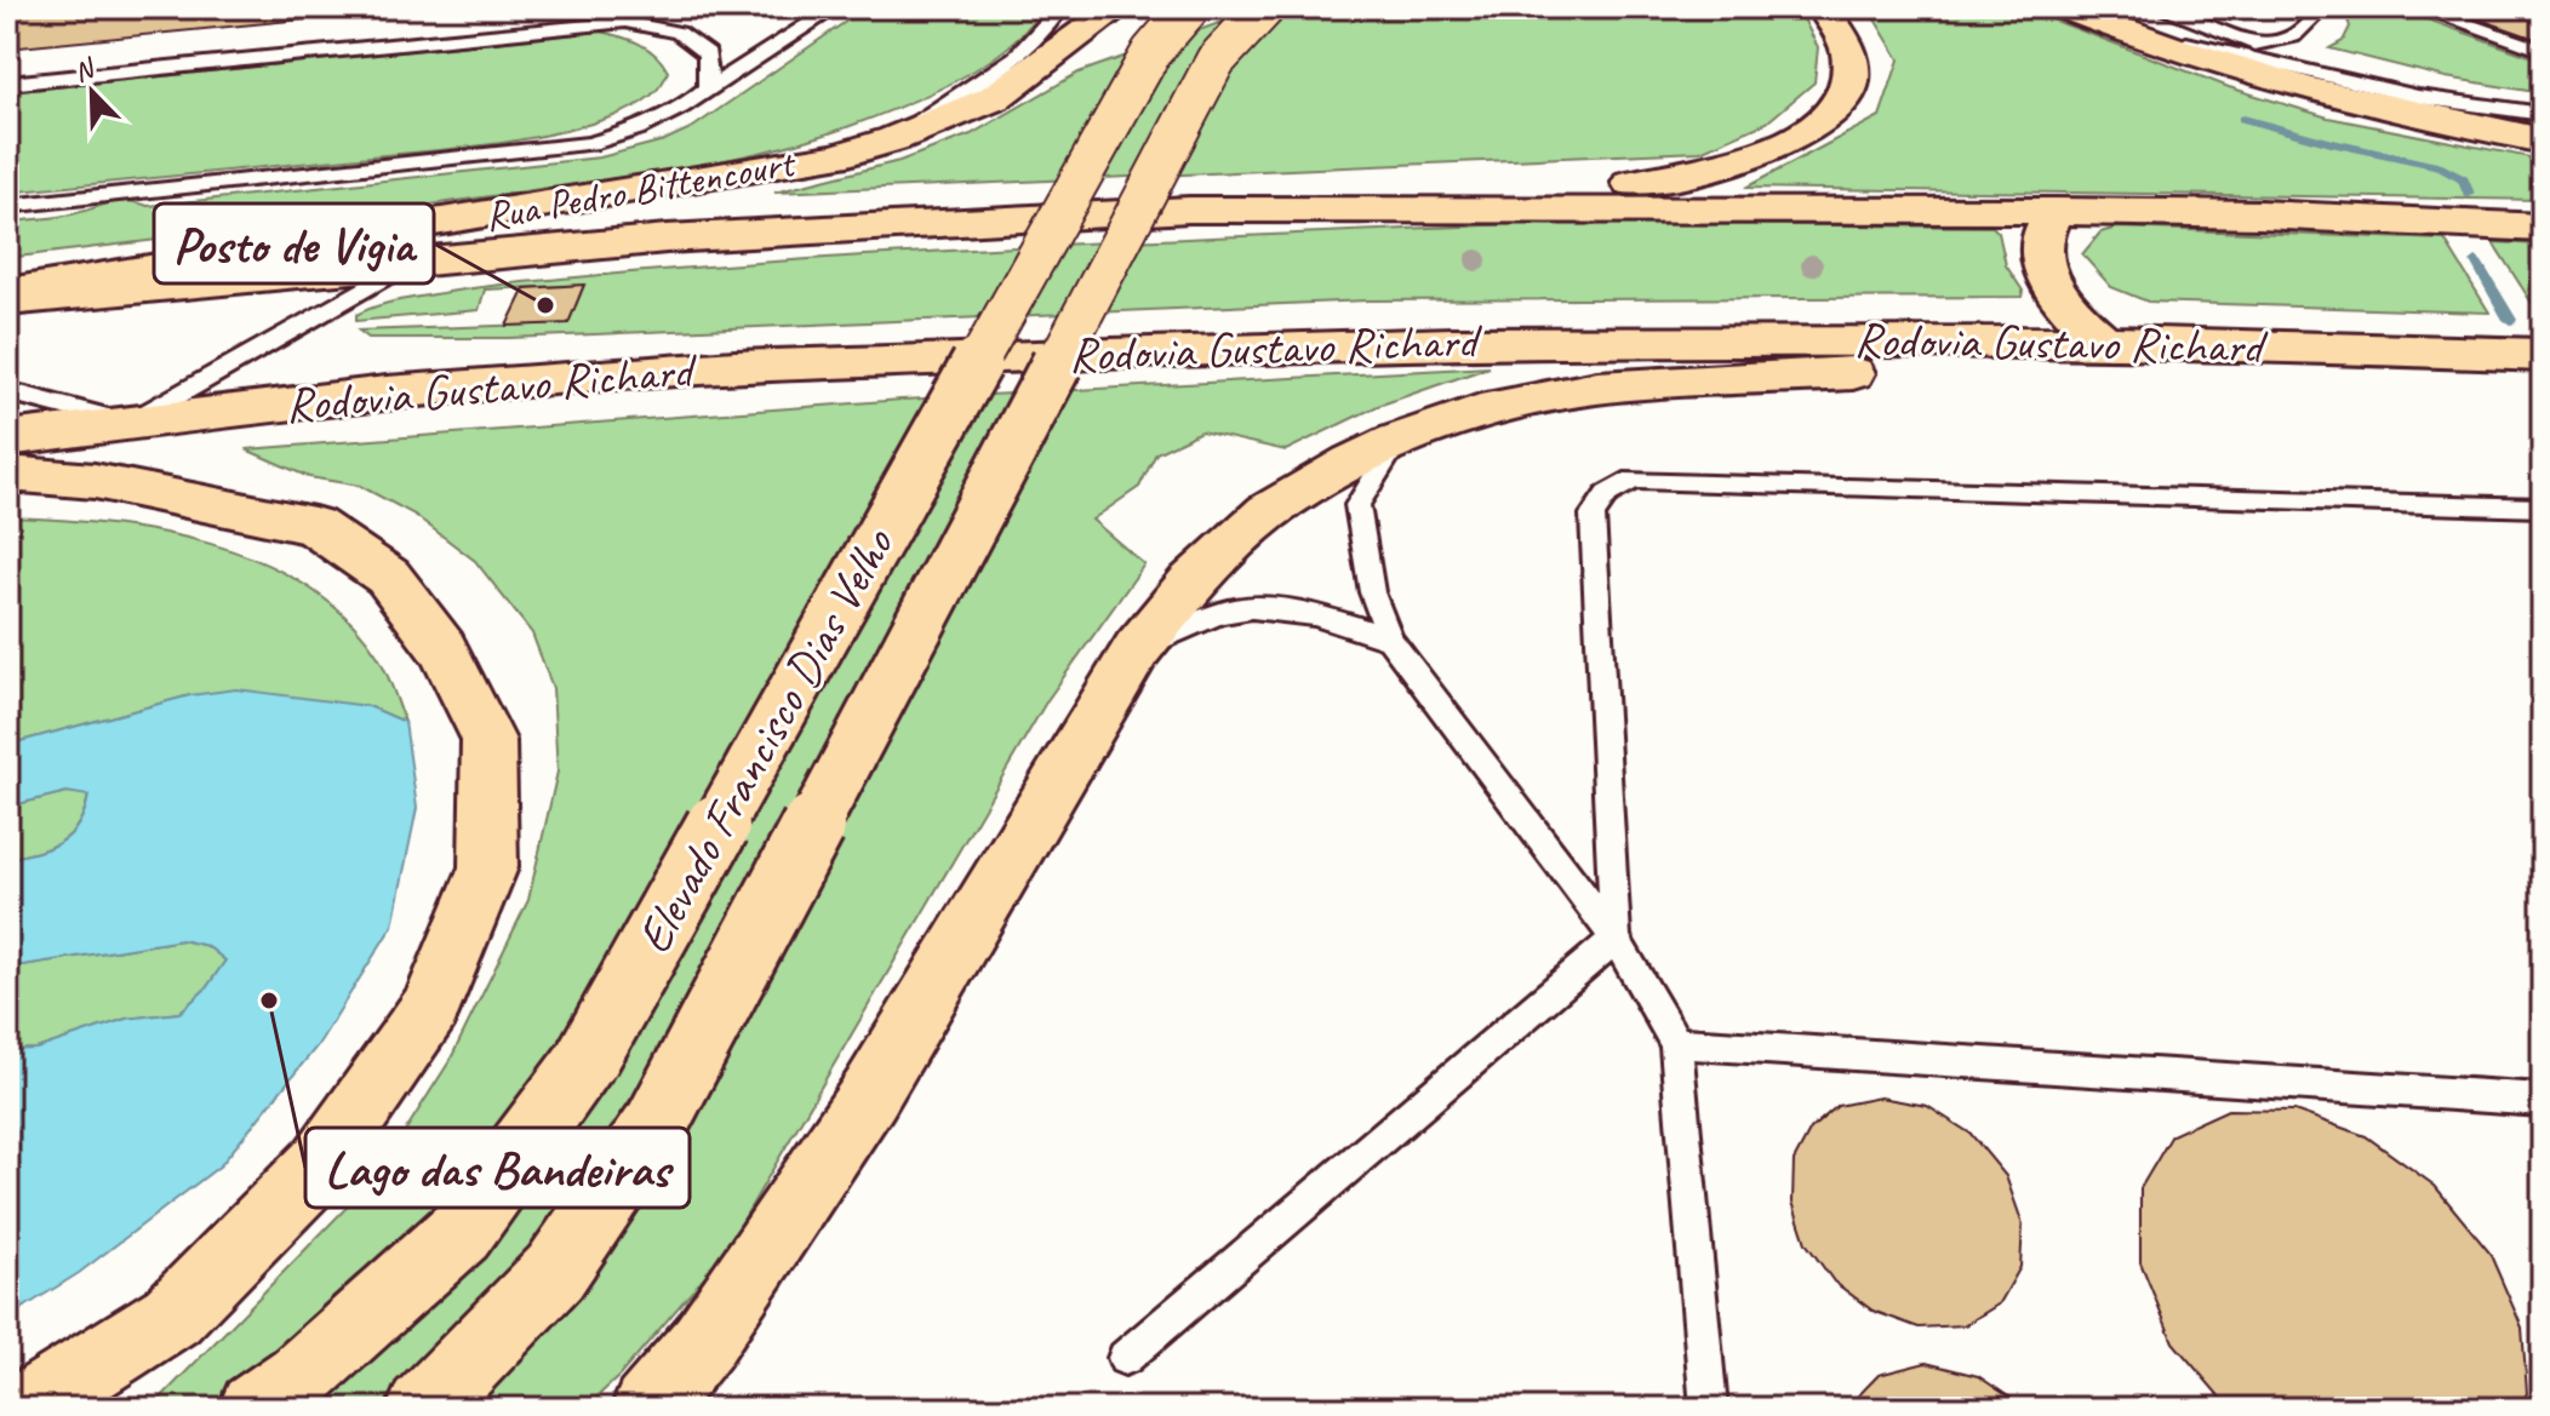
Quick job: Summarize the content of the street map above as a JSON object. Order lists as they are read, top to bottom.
{
  "streets": {
    "main road": ["Rua Pedro Bittencourt", "Rodovia Gustavo Richard", "Elevado Francisco Dias Velho"]
  },
  "places": ["Posto de Vigia", "Lago das Bandeiras"],
  "north": "top left"
}
